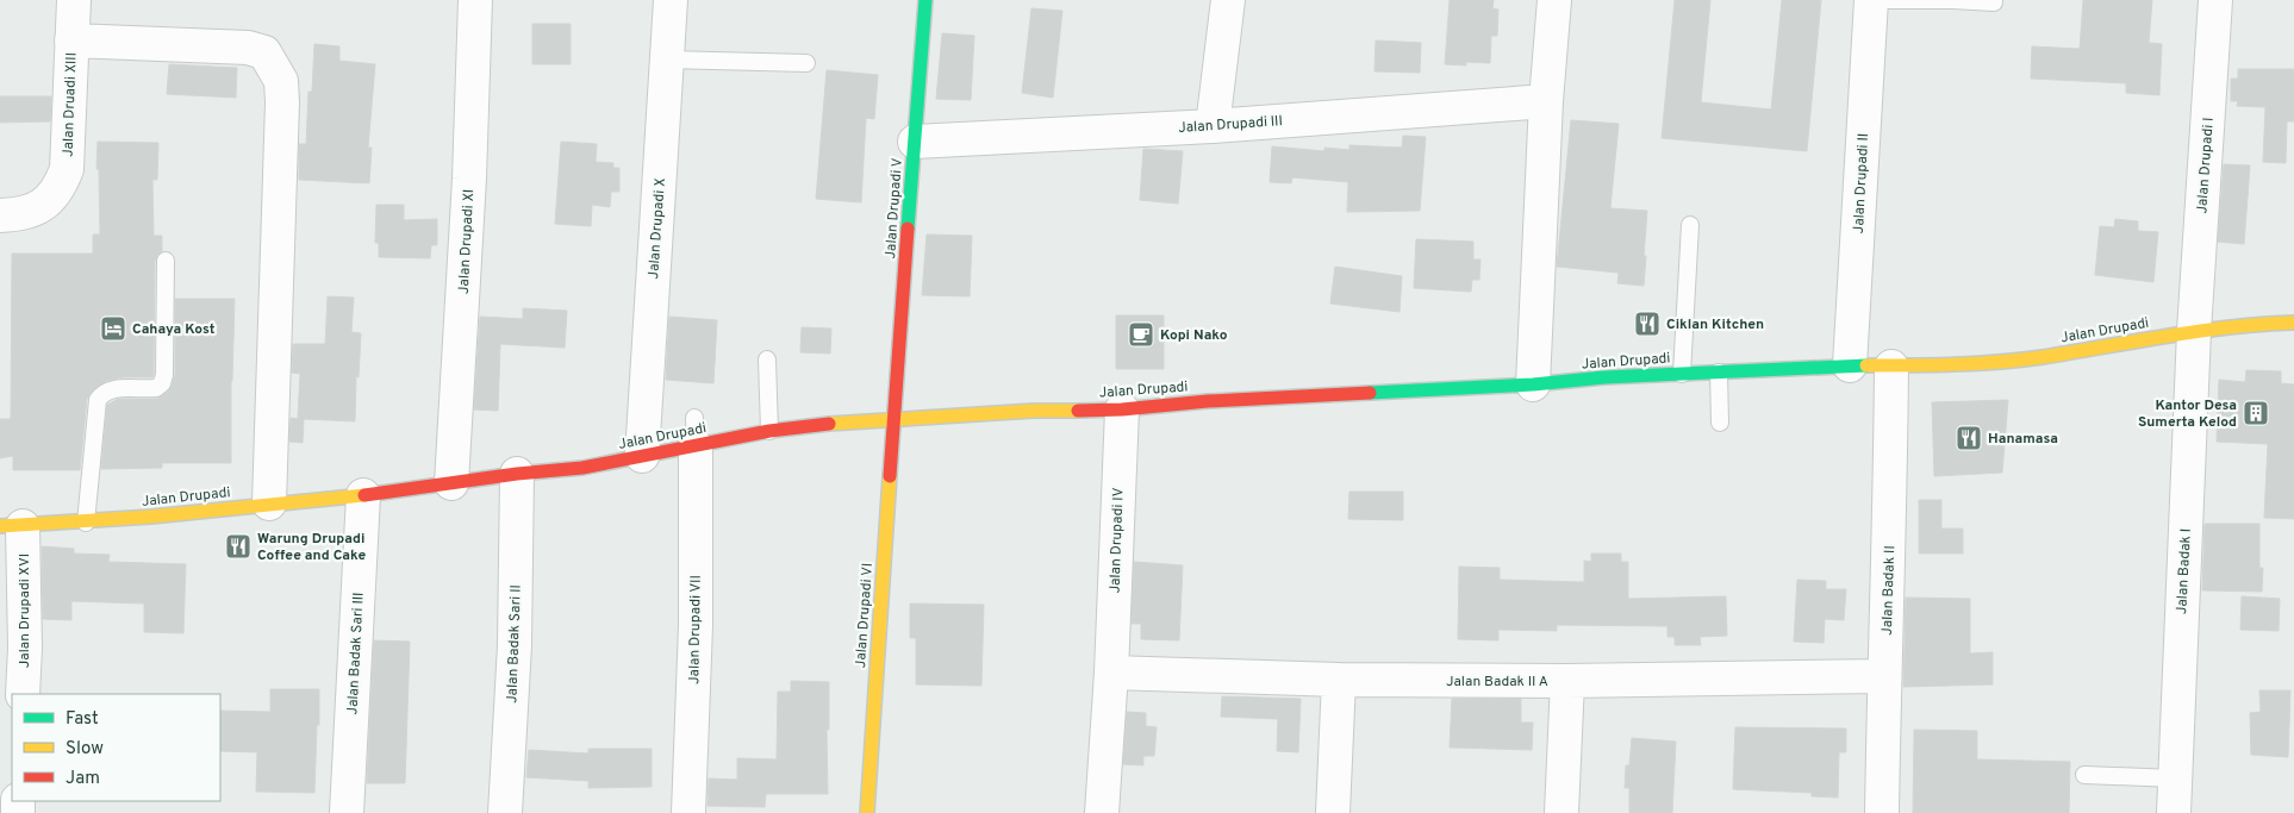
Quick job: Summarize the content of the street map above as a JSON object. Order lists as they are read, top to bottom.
{
  "streets": {
    "street": [
      "Jalan Druadi XIII",
      "Jalan Drupadi III",
      "Jalan Drupadi I",
      "Jalan Drupadi II",
      "Jalan Drupadi V",
      "Jalan Drupadi X",
      "Jalan Drupadi XI",
      "Jalan Drupadi",
      "Jalan Drupadi IV",
      "Jalan Badak I",
      "Jalan Badak II",
      "Jalan Drupadi XVI",
      "Jalan Drupadi VI",
      "Jalan Drupadi VII",
      "Jalan Badak Sari II",
      "Jalan Badak Sari III",
      "Jalan Badak II A"
    ]
  },
  "crossings": [
    ["Jalan Drupadi III", "Jalan Drupadi V"],
    ["Jalan Drupadi I", "Jalan Drupadi"],
    ["Jalan Drupadi I", "Jalan Badak I"],
    ["Jalan Drupadi II", "Jalan Drupadi"],
    ["Jalan Drupadi V", "Jalan Drupadi"],
    ["Jalan Drupadi V", "Jalan Drupadi VI"],
    ["Jalan Drupadi X", "Jalan Drupadi"],
    ["Jalan Drupadi XI", "Jalan Drupadi"],
    ["Jalan Drupadi", "Jalan Drupadi IV"],
    ["Jalan Drupadi", "Jalan Badak I"],
    ["Jalan Drupadi", "Jalan Badak II"],
    ["Jalan Drupadi", "Jalan Drupadi XVI"],
    ["Jalan Drupadi", "Jalan Drupadi VI"],
    ["Jalan Drupadi", "Jalan Drupadi VII"],
    ["Jalan Drupadi", "Jalan Badak Sari II"],
    ["Jalan Drupadi", "Jalan Badak Sari III"],
    ["Jalan Drupadi IV", "Jalan Badak II A"],
    ["Jalan Badak II", "Jalan Badak II A"]
  ],
  "places": {
    "restaurant": ["Ciklan Kitchen", "Hanamasa", "Warung Drupadi Coffee and Cake"],
    "hotel": ["Cahaya Kost"],
    "cafe": ["Kopi Nako"],
    "building": ["Kantor Desa Sumerta Kelod"]
  },
  "legend": ["Fast", "Slow", "Jam"]
}
